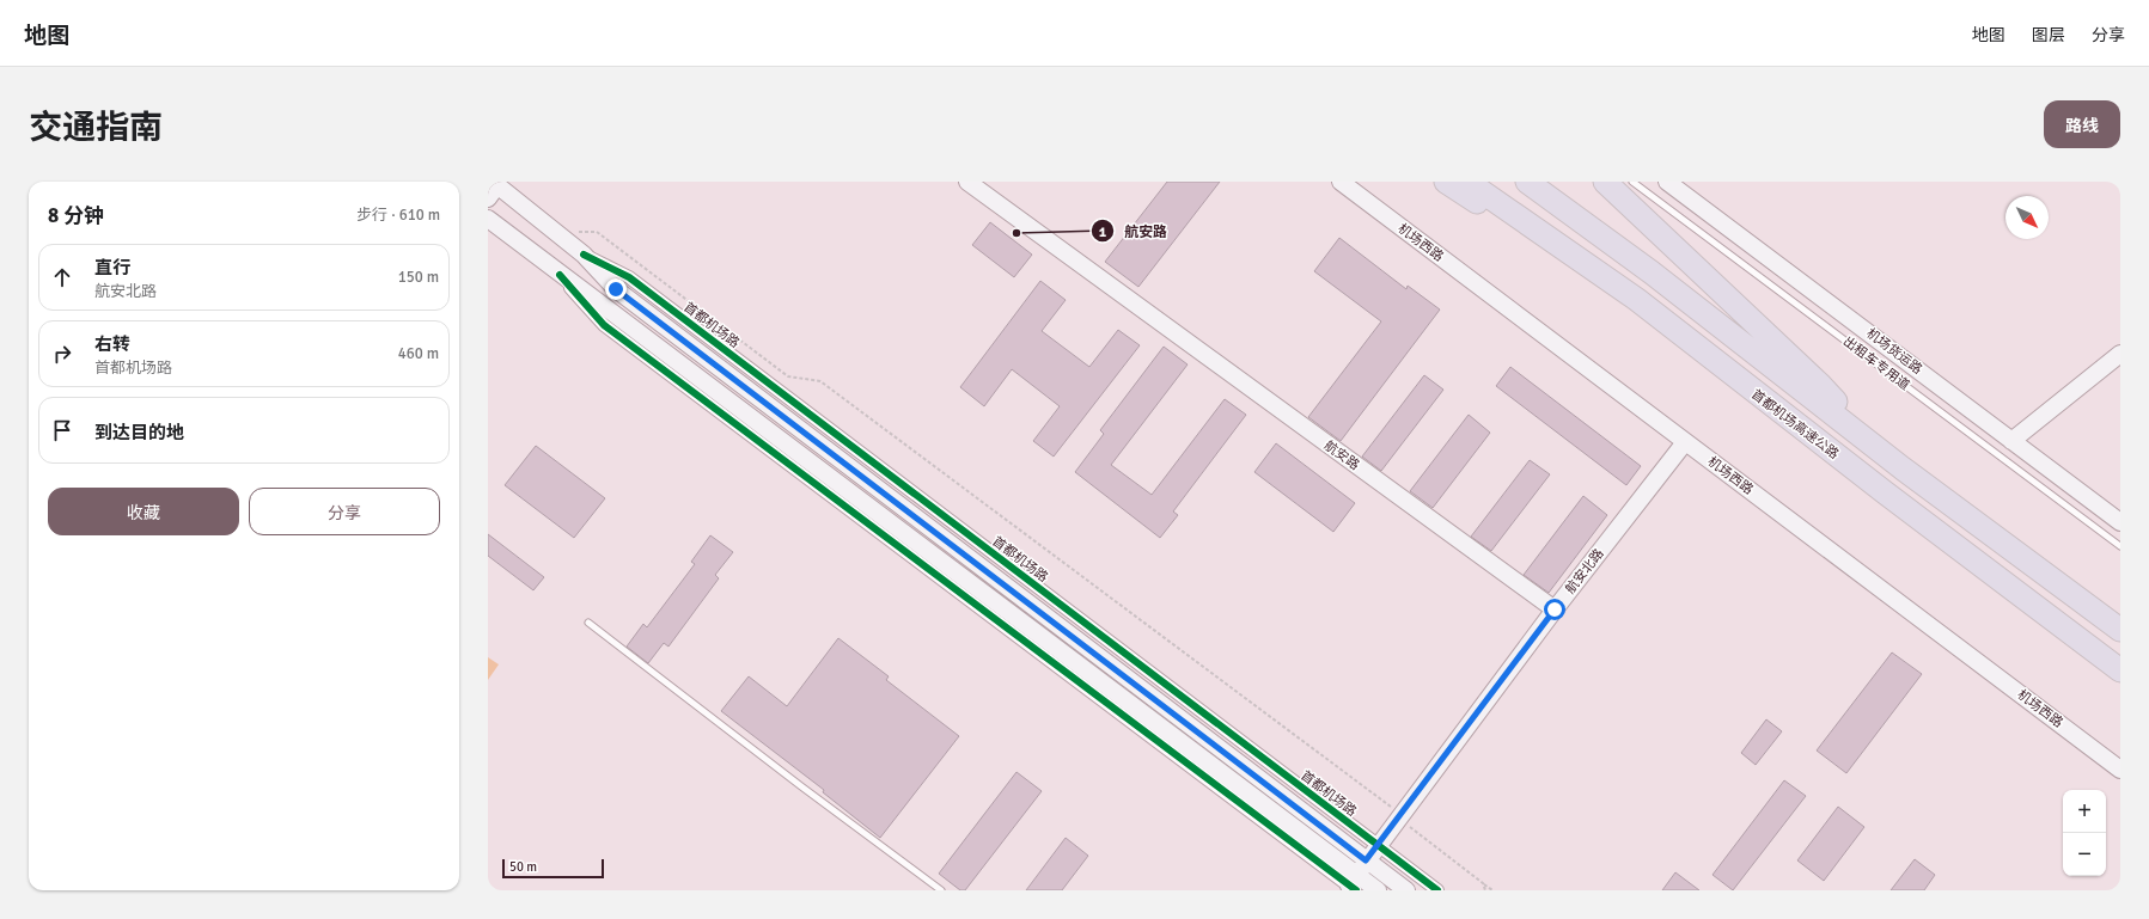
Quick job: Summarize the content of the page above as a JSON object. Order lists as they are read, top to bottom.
{
  "streets": {
    "highway": ["首都机场高速公路"],
    "street": [
      "机场西路",
      "首都机场路",
      "机场货运路",
      "航安路",
      "航安北路"
    ],
    "lane": ["出租车专用道"]
  },
  "crossings": [
    ["机场西路", "航安北路"],
    ["首都机场路", "航安北路"],
    ["航安路", "航安北路"]
  ],
  "places": ["航安路"],
  "scale_bar": "50 m",
  "north": "bottom right",
  "page": {
    "header": "地图",
    "nav": ["地图", "图层", "分享"],
    "title": "交通指南",
    "buttons": [
      "路线",
      ["收藏", "分享"]
    ],
    "heading": ["8 分钟", "步行 · 610 m"],
    "list": [
      ["直行", "航安北路", "150 m"],
      ["右转", "首都机场路", "460 m"],
      "到达目的地"
    ],
    "map_buttons": ["+", "−"],
    "scale": "50 m"
  }
}
